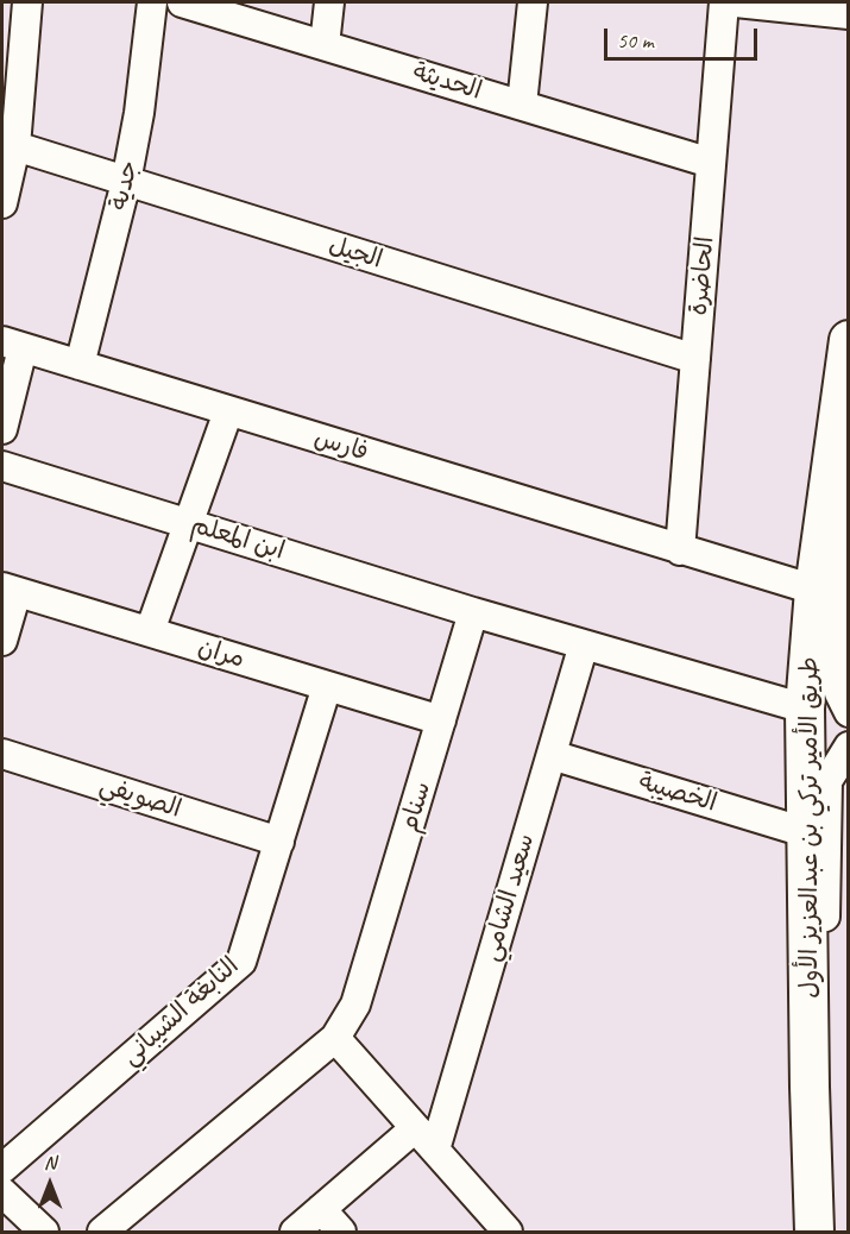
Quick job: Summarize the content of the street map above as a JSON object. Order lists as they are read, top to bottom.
{
  "streets": {
    "main road": ["طريق الأمير تركي بن عبدالعزيز الأول"],
    "street": [
      "الحديثة",
      "جدية",
      "الجيل",
      "الحاضرة",
      "فارس",
      "ابن المعلم",
      "مران",
      "الخصيبة",
      "الصويفي",
      "سنام",
      "سعيد الشامي",
      "النابغة الشيباني"
    ]
  },
  "crossings": [
    ["الحديثة", "الحاضرة"],
    ["جدية", "الجيل"],
    ["جدية", "فارس"],
    ["الجيل", "الحاضرة"],
    ["الحاضرة", "فارس"],
    ["فارس", "طريق الأمير تركي بن عبدالعزيز الأول"],
    ["ابن المعلم", "سنام"],
    ["مران", "سنام"],
    ["مران", "النابغة الشيباني"],
    ["الخصيبة", "طريق الأمير تركي بن عبدالعزيز الأول"],
    ["الخصيبة", "سعيد الشامي"],
    ["الصويفي", "النابغة الشيباني"]
  ],
  "scale_bar": "50 m",
  "north": "top"
}
